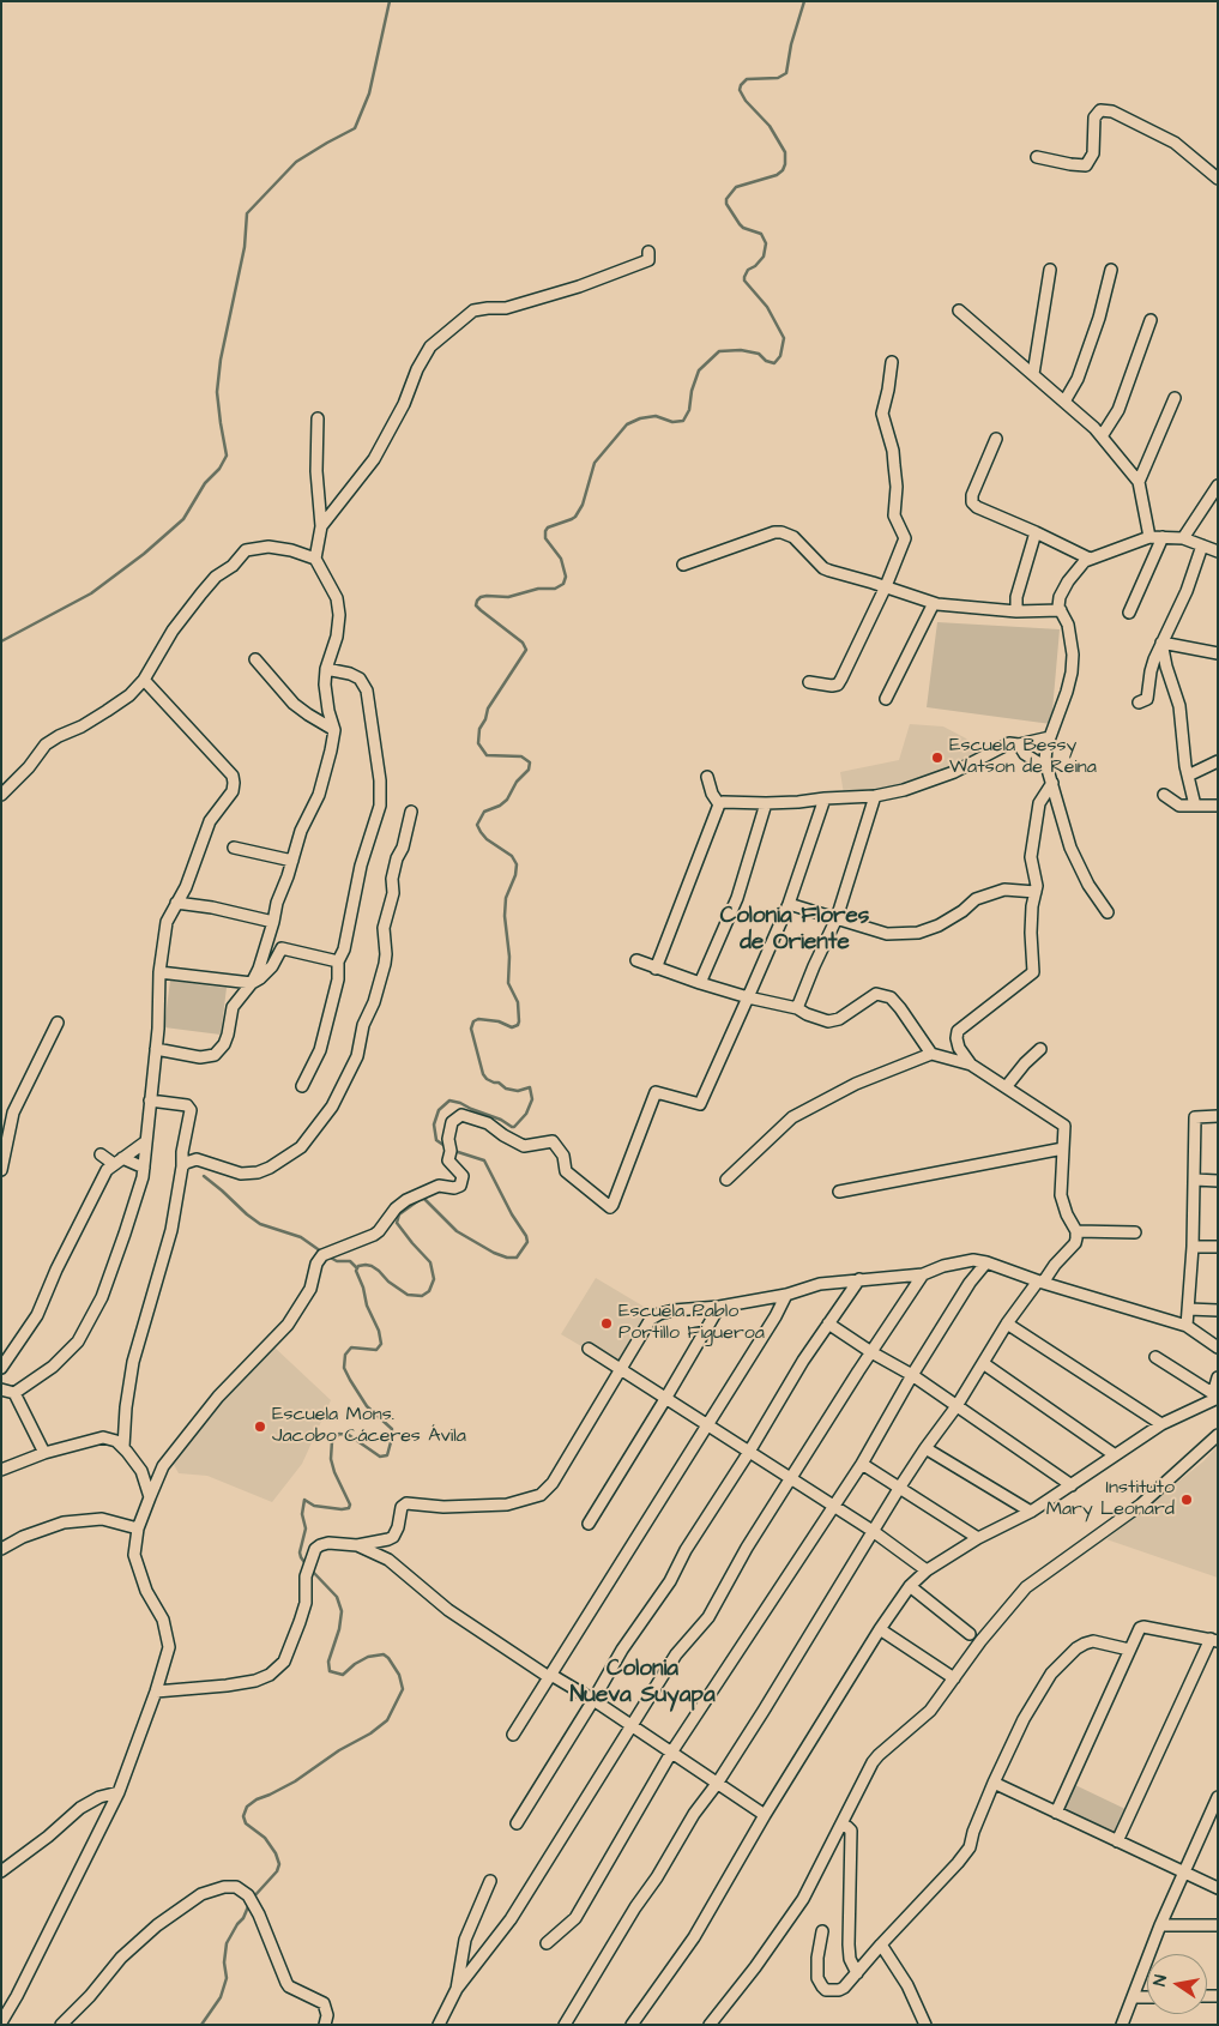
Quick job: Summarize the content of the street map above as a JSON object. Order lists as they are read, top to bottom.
{
  "districts": ["Colonia Flores de Oriente", "Colonia Nueva Suyapa"],
  "places": [
    "Escuela Bessy Watson de Reina",
    "Escuela Pablo Portillo Figueroa",
    "Escuela Mons. Jacobo Cáceres Ávila",
    "Instituto Mary Leonard"
  ],
  "north": "left"
}
